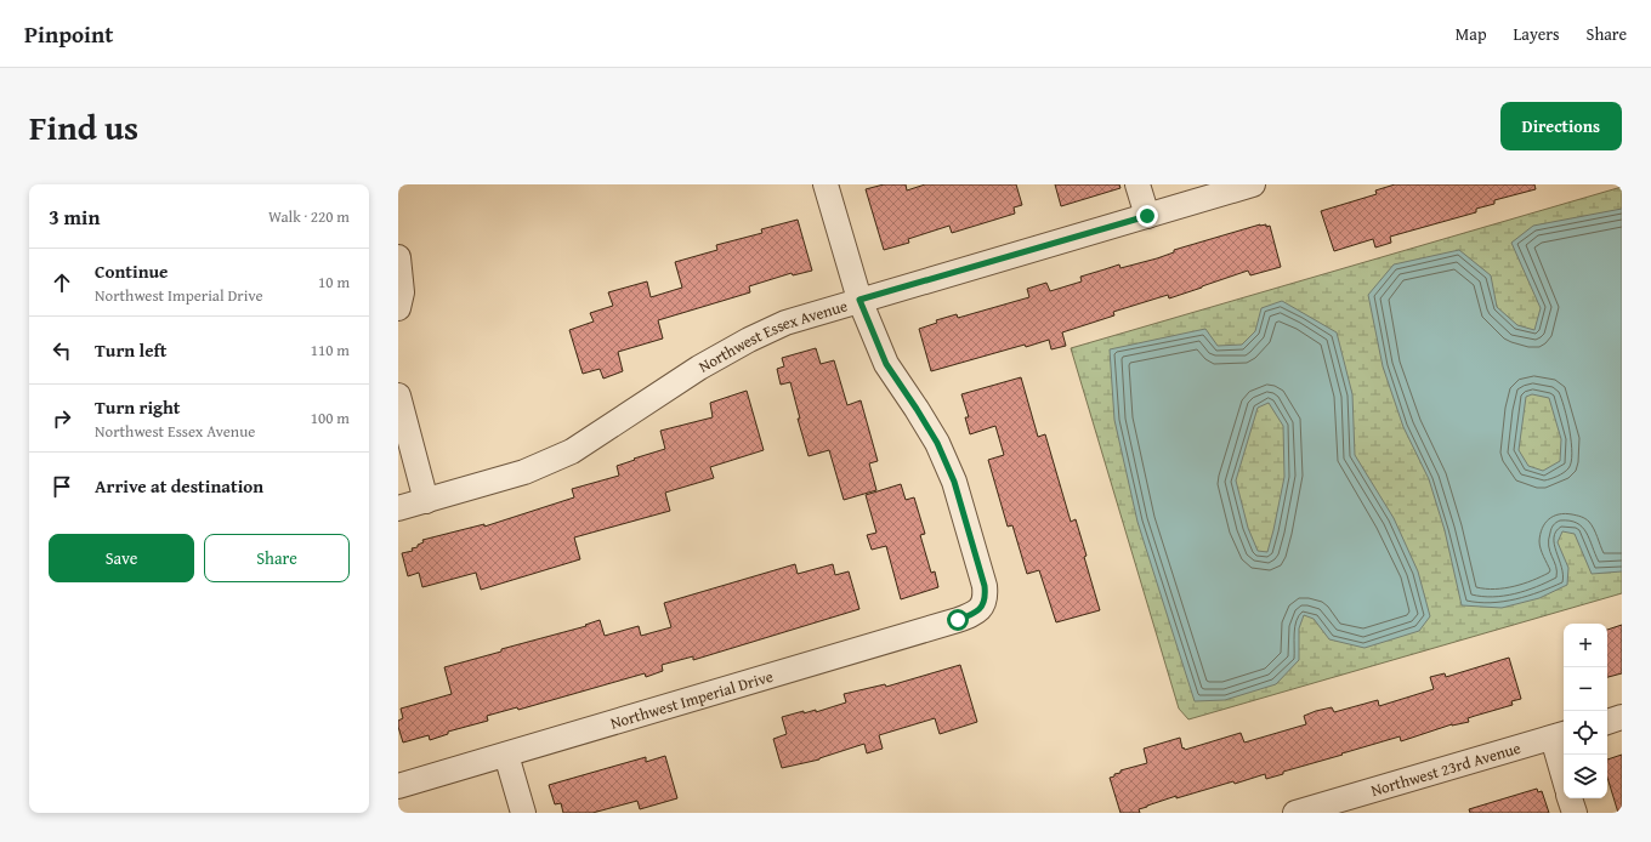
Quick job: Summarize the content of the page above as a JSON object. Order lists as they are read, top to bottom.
{
  "streets": {
    "street": ["Northwest Essex Avenue", "Northwest Imperial Drive", "Northwest 23rd Avenue"]
  },
  "crossings": [
    ["Northwest Essex Avenue", "Northwest Imperial Drive"]
  ],
  "page": {
    "header": "Pinpoint",
    "nav": ["Map", "Layers", "Share"],
    "title": "Find us",
    "buttons": [
      "Directions",
      ["Save", "Share"]
    ],
    "heading": ["3 min", "Walk · 220 m"],
    "list": [
      ["Continue", "Northwest Imperial Drive", "10 m"],
      ["Turn left", "110 m"],
      ["Turn right", "Northwest Essex Avenue", "100 m"],
      "Arrive at destination"
    ],
    "map_buttons": ["+", "−"]
  }
}
